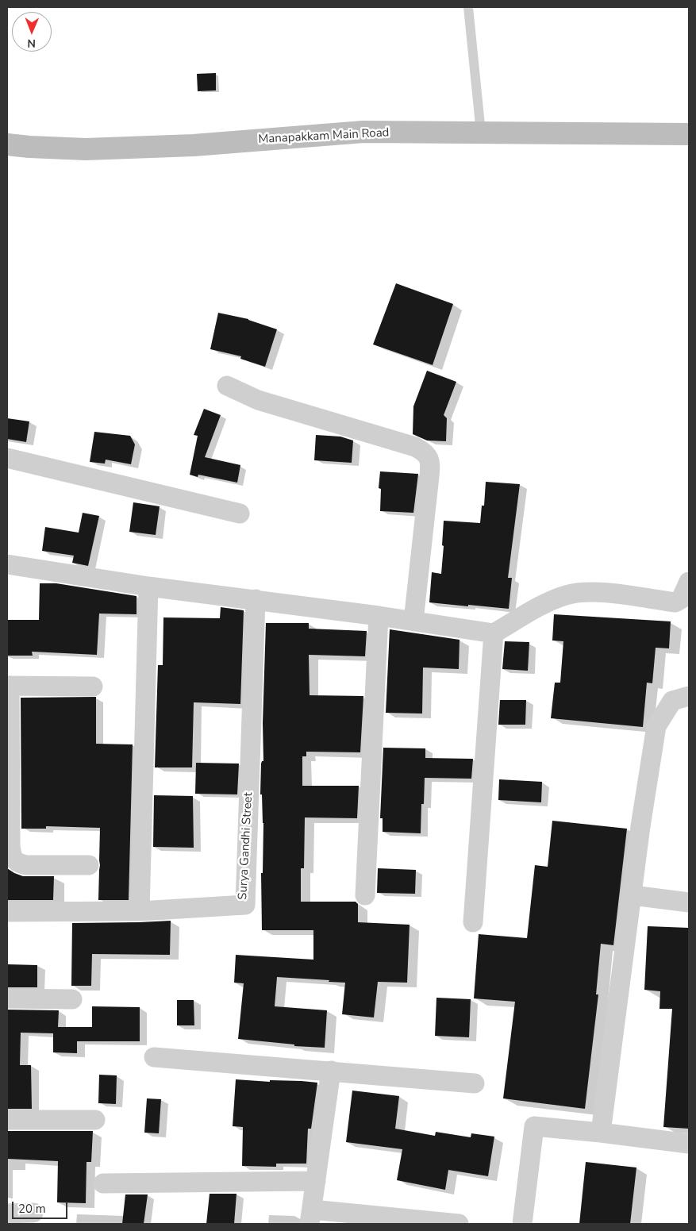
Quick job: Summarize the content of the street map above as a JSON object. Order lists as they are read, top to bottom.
{
  "streets": {
    "main road": ["Manapakkam Main Road"],
    "street": ["Surya Gandhi Street"]
  },
  "scale_bar": "20 m",
  "north": "bottom"
}
